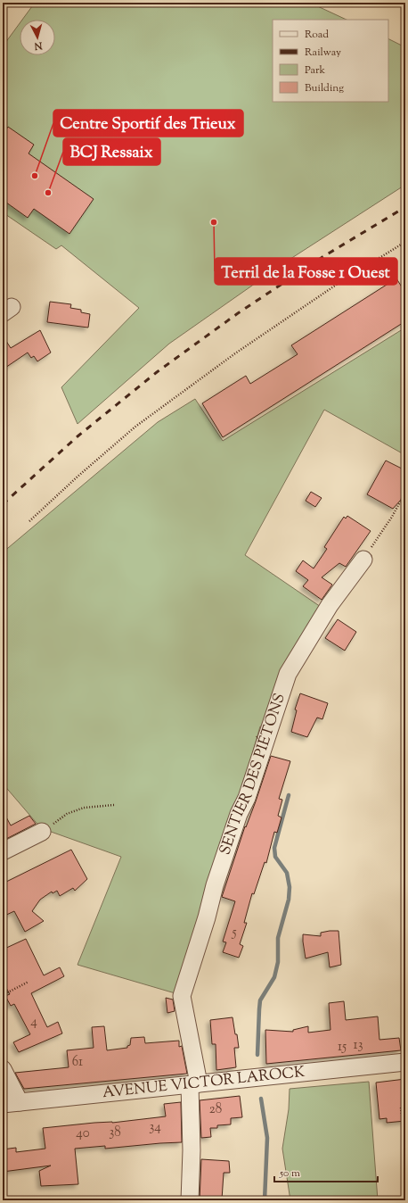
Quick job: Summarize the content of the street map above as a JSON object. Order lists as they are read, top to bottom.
{
  "streets": {
    "street": ["SENTIER DES PIÉTONS", "AVENUE VICTOR LAROCK"]
  },
  "crossings": [
    ["SENTIER DES PIÉTONS", "AVENUE VICTOR LAROCK"]
  ],
  "places": ["Centre Sportif des Trieux", "BCJ Ressaix", "Terril de la Fosse 1 Ouest"],
  "house_numbers": [
    "5",
    "4",
    "13",
    "15",
    "61",
    "28",
    "34",
    "38",
    "40"
  ],
  "legend": [
    "Road",
    "Railway",
    "Park",
    "Building"
  ],
  "scale_bar": "50 m",
  "north": "bottom"
}
